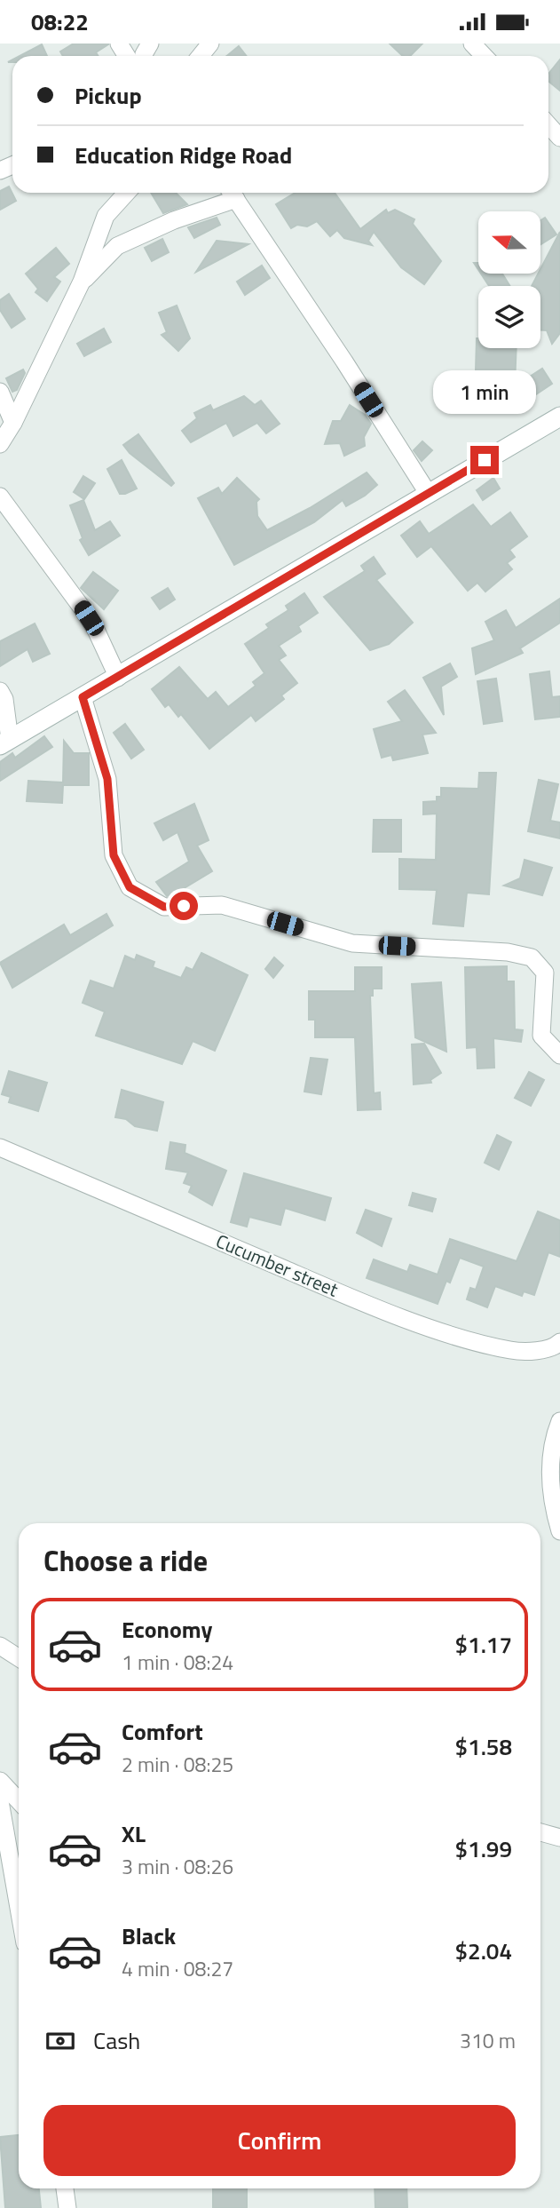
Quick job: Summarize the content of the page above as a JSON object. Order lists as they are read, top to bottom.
{
  "streets": {
    "street": ["Cucumber street"]
  },
  "north": "left",
  "page": {
    "status": "08:22",
    "banner": ["Pickup", "Education Ridge Road"],
    "bubble": "1 min",
    "heading": "Choose a ride",
    "list": [
      {
        "name": "Economy",
        "note": "1 min · 08:24",
        "value": "$1.17"
      },
      {
        "name": "Comfort",
        "note": "2 min · 08:25",
        "value": "$1.58"
      },
      {
        "name": "XL",
        "note": "3 min · 08:26",
        "value": "$1.99"
      },
      {
        "name": "Black",
        "note": "4 min · 08:27",
        "value": "$2.04"
      }
    ],
    "pay": ["Cash", "310 m"],
    "buttons": "Confirm"
  }
}
